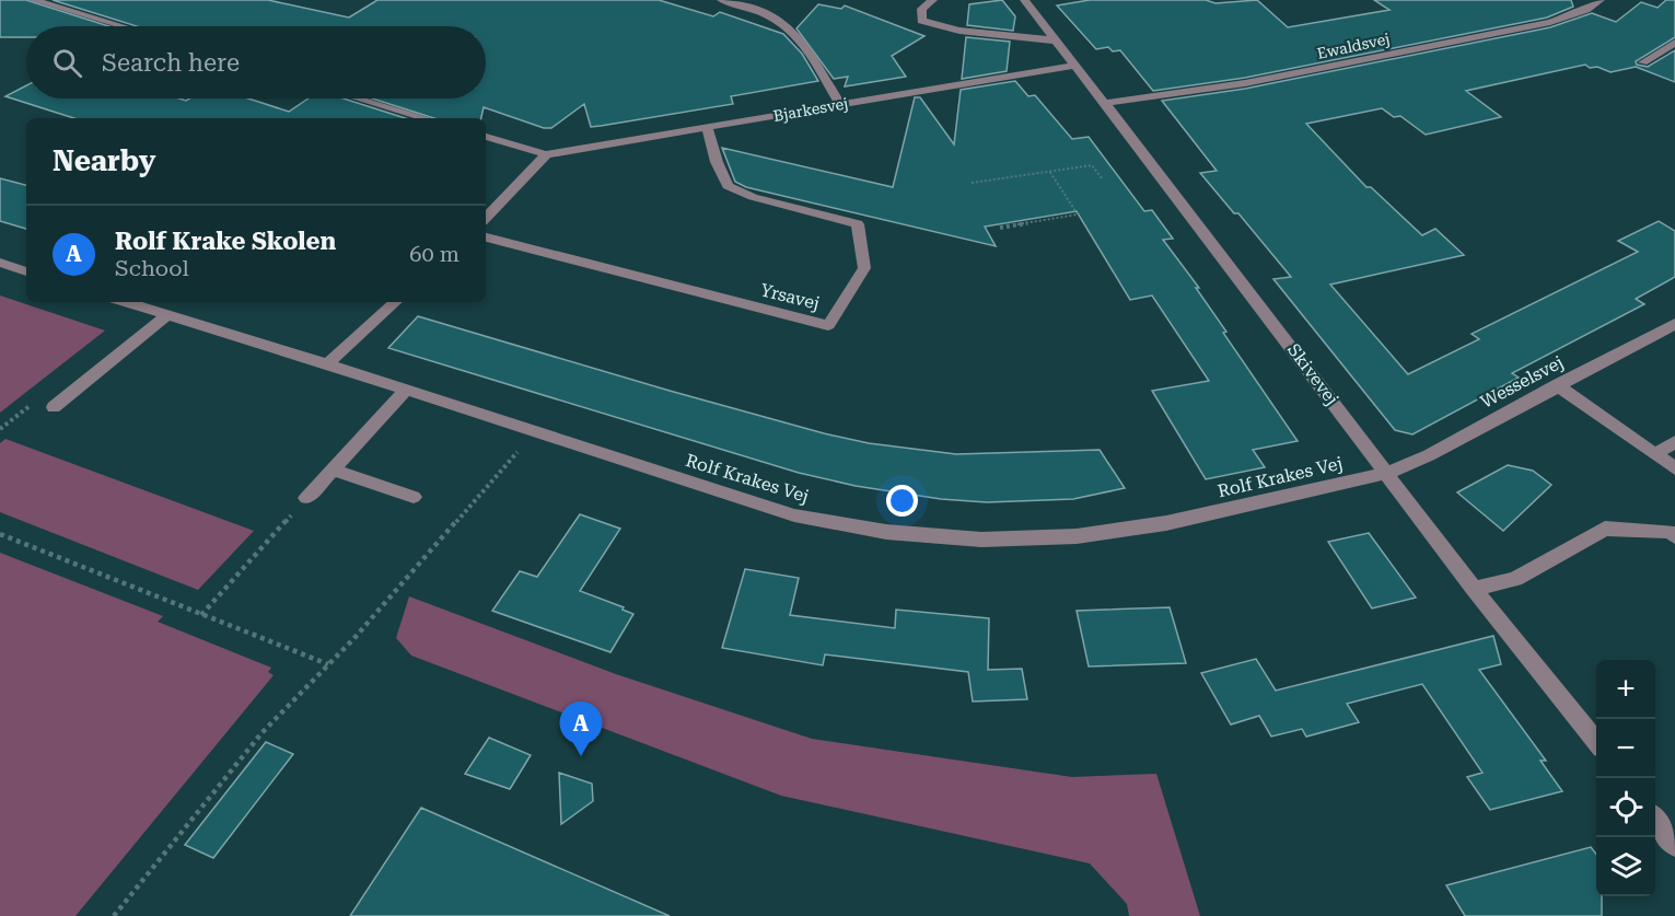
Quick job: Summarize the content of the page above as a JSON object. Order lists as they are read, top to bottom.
{
  "streets": {
    "street": [
      "Ewaldsvej",
      "Bjarkesvej",
      "Yrsavej",
      "Skivevej",
      "Wesselsvej",
      "Rolf Krakes Vej"
    ]
  },
  "crossings": [
    ["Ewaldsvej", "Skivevej"],
    ["Bjarkesvej", "Yrsavej"],
    ["Bjarkesvej", "Skivevej"],
    ["Skivevej", "Wesselsvej"],
    ["Skivevej", "Rolf Krakes Vej"],
    ["Wesselsvej", "Rolf Krakes Vej"]
  ],
  "page": {
    "search": "Search here",
    "heading": "Nearby",
    "list": [
      {
        "mark": "A",
        "name": "Rolf Krake Skolen",
        "note": "School",
        "value": "60 m"
      }
    ],
    "map_buttons": ["+", "−"],
    "pins": "A"
  }
}
